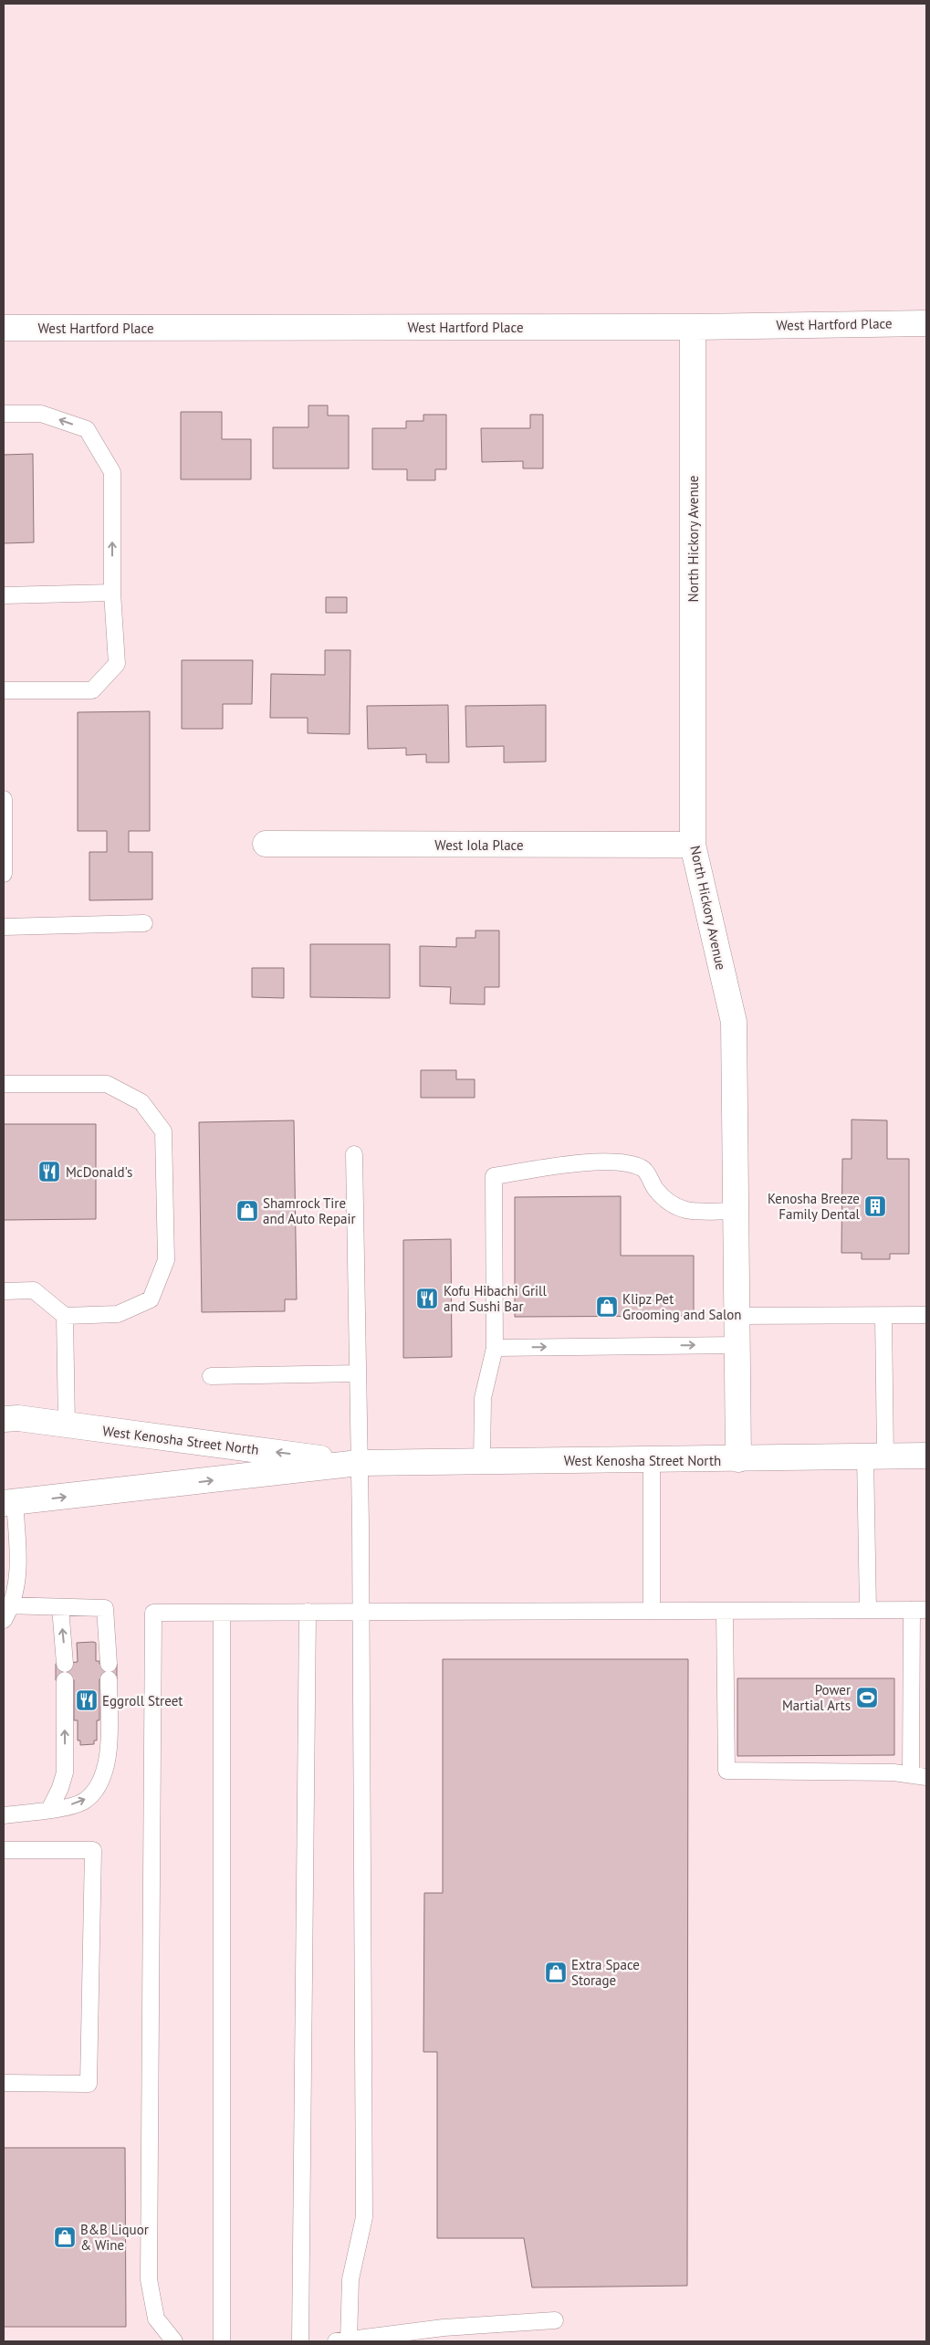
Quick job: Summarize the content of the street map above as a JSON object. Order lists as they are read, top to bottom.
{
  "streets": {
    "street": [
      "West Hartford Place",
      "North Hickory Avenue",
      "West Iola Place",
      "West Kenosha Street North"
    ]
  },
  "crossings": [
    ["West Hartford Place", "North Hickory Avenue"],
    ["North Hickory Avenue", "West Iola Place"],
    ["North Hickory Avenue", "West Kenosha Street North"]
  ],
  "places": {
    "restaurant": ["McDonald's", "Kofu Hibachi Grill and Sushi Bar", "Eggroll Street"],
    "building": ["Kenosha Breeze Family Dental"],
    "shop": [
      "Shamrock Tire and Auto Repair",
      "Klipz Pet Grooming and Salon",
      "Extra Space Storage",
      "B&B Liquor & Wine"
    ],
    "sports": ["Power Martial Arts"]
  }
}
